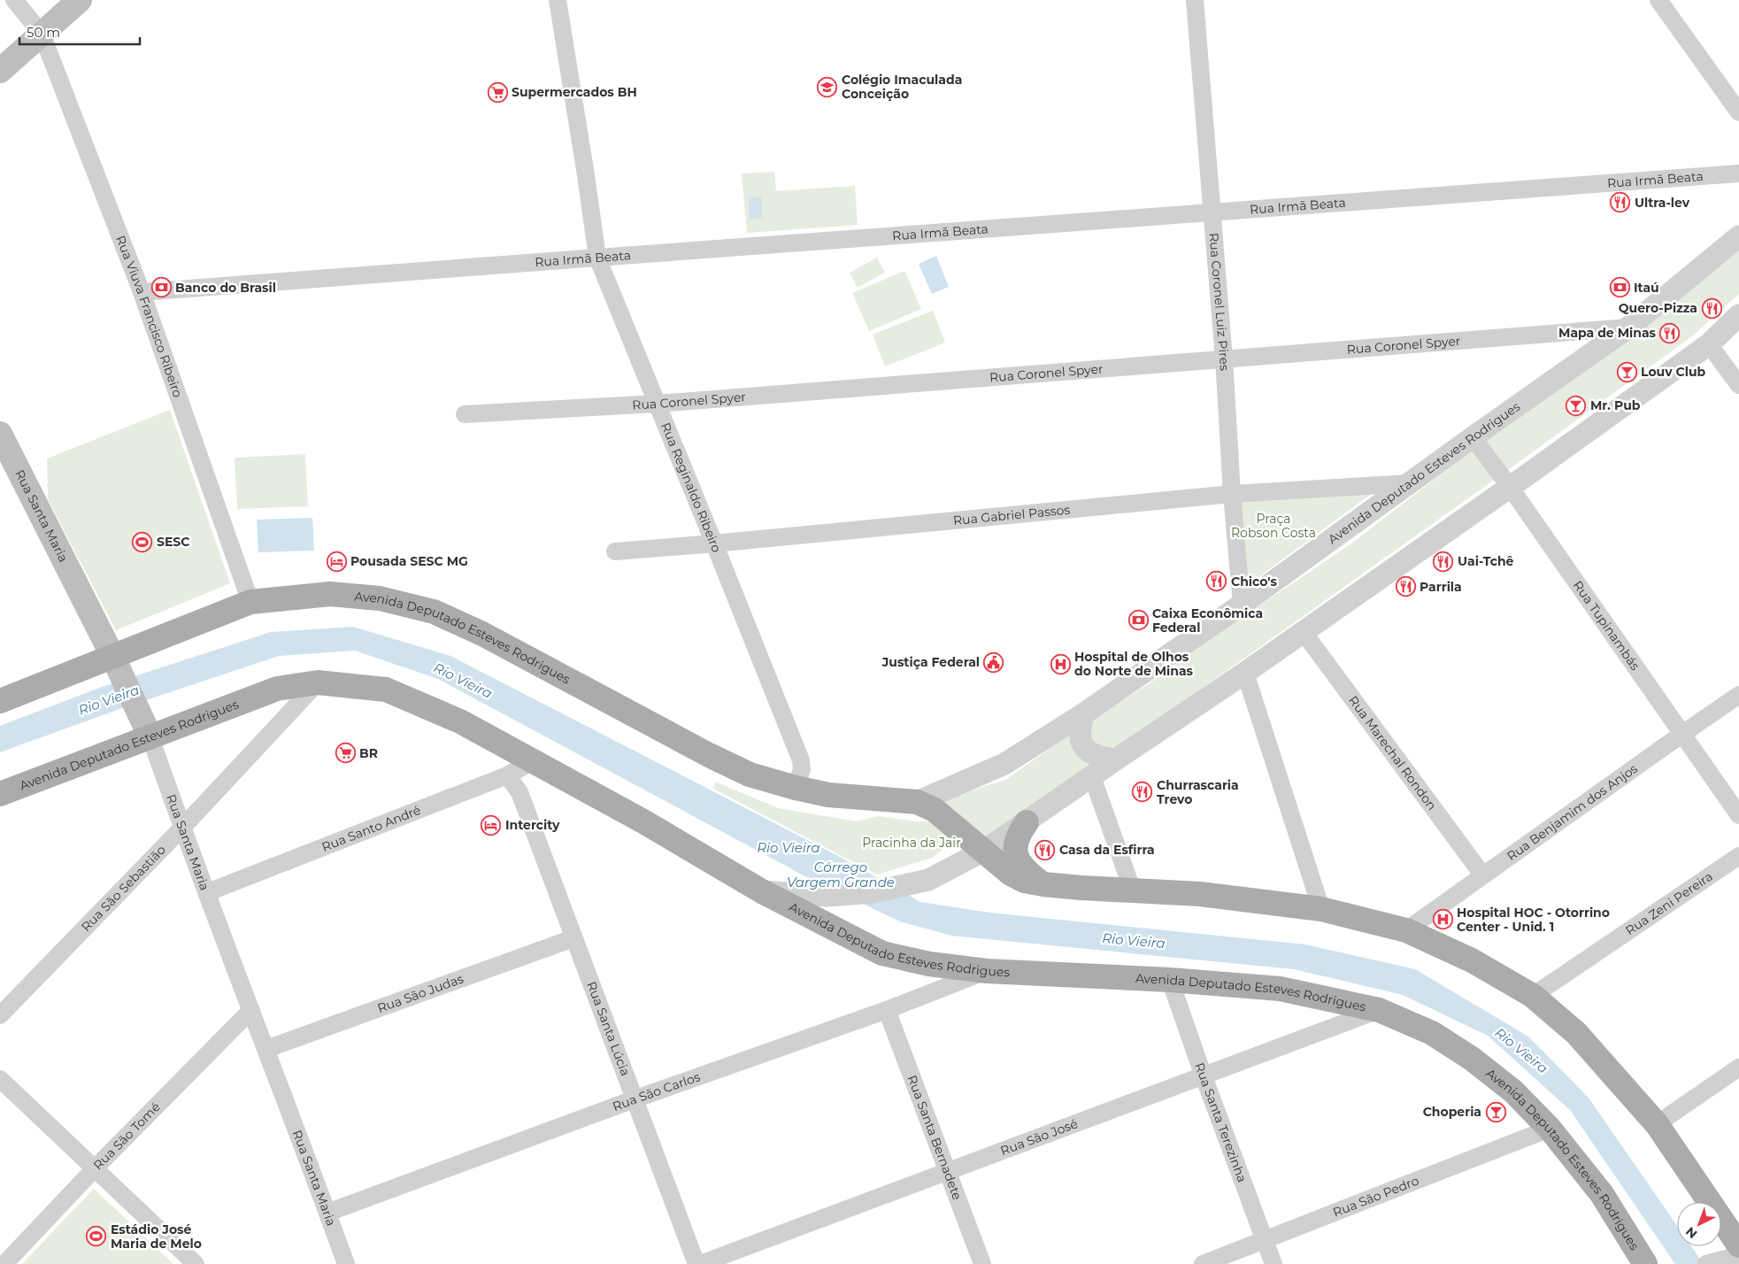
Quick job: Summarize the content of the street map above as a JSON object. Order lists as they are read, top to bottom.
{
  "streets": {
    "main road": ["Avenida Deputado Esteves Rodrigues", "Rua Santa Maria"],
    "street": [
      "Rua Irmã Beata",
      "Rua Coronel Luiz Pires",
      "Rua Viuva Francisco Ribeiro",
      "Rua Coronel Spyer",
      "Rua Reginaldo Ribeiro",
      "Rua Gabriel Passos",
      "Rua Tupinambás",
      "Rua Marechal Rondon",
      "Rua Benjamim dos Anjos",
      "Rua Santo André",
      "Rua São Sebastião",
      "Rua Zeni Pereira",
      "Rua São Judas",
      "Rua Santa Lúcia",
      "Rua São Carlos",
      "Rua Santa Terezinha",
      "Rua São Tomé",
      "Rua Santa Bernadete",
      "Rua São José",
      "Rua São Pedro"
    ]
  },
  "crossings": [
    ["Rua Irmã Beata", "Rua Coronel Luiz Pires"],
    ["Rua Irmã Beata", "Rua Viuva Francisco Ribeiro"],
    ["Rua Irmã Beata", "Rua Reginaldo Ribeiro"],
    ["Rua Coronel Luiz Pires", "Rua Coronel Spyer"],
    ["Rua Coronel Luiz Pires", "Avenida Deputado Esteves Rodrigues"],
    ["Rua Coronel Luiz Pires", "Rua Gabriel Passos"],
    ["Rua Viuva Francisco Ribeiro", "Avenida Deputado Esteves Rodrigues"],
    ["Rua Coronel Spyer", "Avenida Deputado Esteves Rodrigues"],
    ["Rua Coronel Spyer", "Rua Reginaldo Ribeiro"],
    ["Avenida Deputado Esteves Rodrigues", "Rua Reginaldo Ribeiro"],
    ["Avenida Deputado Esteves Rodrigues", "Rua Gabriel Passos"],
    ["Avenida Deputado Esteves Rodrigues", "Rua Santa Maria"],
    ["Avenida Deputado Esteves Rodrigues", "Rua Tupinambás"],
    ["Avenida Deputado Esteves Rodrigues", "Rua Marechal Rondon"],
    ["Avenida Deputado Esteves Rodrigues", "Rua Benjamim dos Anjos"],
    ["Avenida Deputado Esteves Rodrigues", "Rua Santo André"],
    ["Avenida Deputado Esteves Rodrigues", "Rua São Sebastião"],
    ["Avenida Deputado Esteves Rodrigues", "Rua Zeni Pereira"],
    ["Avenida Deputado Esteves Rodrigues", "Rua São Carlos"],
    ["Avenida Deputado Esteves Rodrigues", "Rua Santa Terezinha"],
    ["Avenida Deputado Esteves Rodrigues", "Rua São José"],
    ["Avenida Deputado Esteves Rodrigues", "Rua São Pedro"],
    ["Rua Reginaldo Ribeiro", "Rua Gabriel Passos"],
    ["Rua Santa Maria", "Rua Santo André"],
    ["Rua Santa Maria", "Rua São Sebastião"],
    ["Rua Santa Maria", "Rua São Judas"],
    ["Rua Santa Maria", "Rua São Carlos"],
    ["Rua Santa Maria", "Rua São Tomé"],
    ["Rua Tupinambás", "Rua Benjamim dos Anjos"],
    ["Rua Marechal Rondon", "Rua Benjamim dos Anjos"],
    ["Rua Santo André", "Rua Santa Lúcia"],
    ["Rua São Judas", "Rua Santa Lúcia"],
    ["Rua Santa Lúcia", "Rua São Carlos"],
    ["Rua Santa Lúcia", "Rua São José"],
    ["Rua São Carlos", "Rua Santa Bernadete"],
    ["Rua Santa Terezinha", "Rua São José"],
    ["Rua Santa Terezinha", "Rua São Pedro"],
    ["Rua Santa Bernadete", "Rua São José"]
  ],
  "water": ["Rio Vieira", "Córrego Vargem Grande"],
  "parks": ["Praça Robson Costa", "Pracinha da Jair"],
  "places": {
    "school or university": ["Colégio Imaculada Conceição"],
    "supermarket": ["Supermercados BH", "BR"],
    "restaurant": [
      "Ultra-lev",
      "Quero-Pizza",
      "Mapa de Minas",
      "Uai-Tchê",
      "Chico's",
      "Parrila",
      "Churrascaria Trevo",
      "Casa da Esfirra"
    ],
    "bank": ["Banco do Brasil", "Itaú", "Caixa Econômica Federal"],
    "bar": ["Louv Club", "Mr. Pub", "Choperia"],
    "sports": ["SESC", "Estádio José Maria de Melo"],
    "hotel": ["Pousada SESC MG", "Intercity"],
    "public building": ["Justiça Federal"],
    "hospital": ["Hospital de Olhos do Norte de Minas", "Hospital HOC - Otorrino Center - Unid. 1"]
  },
  "scale_bar": "50 m",
  "north": "bottom left"
}
